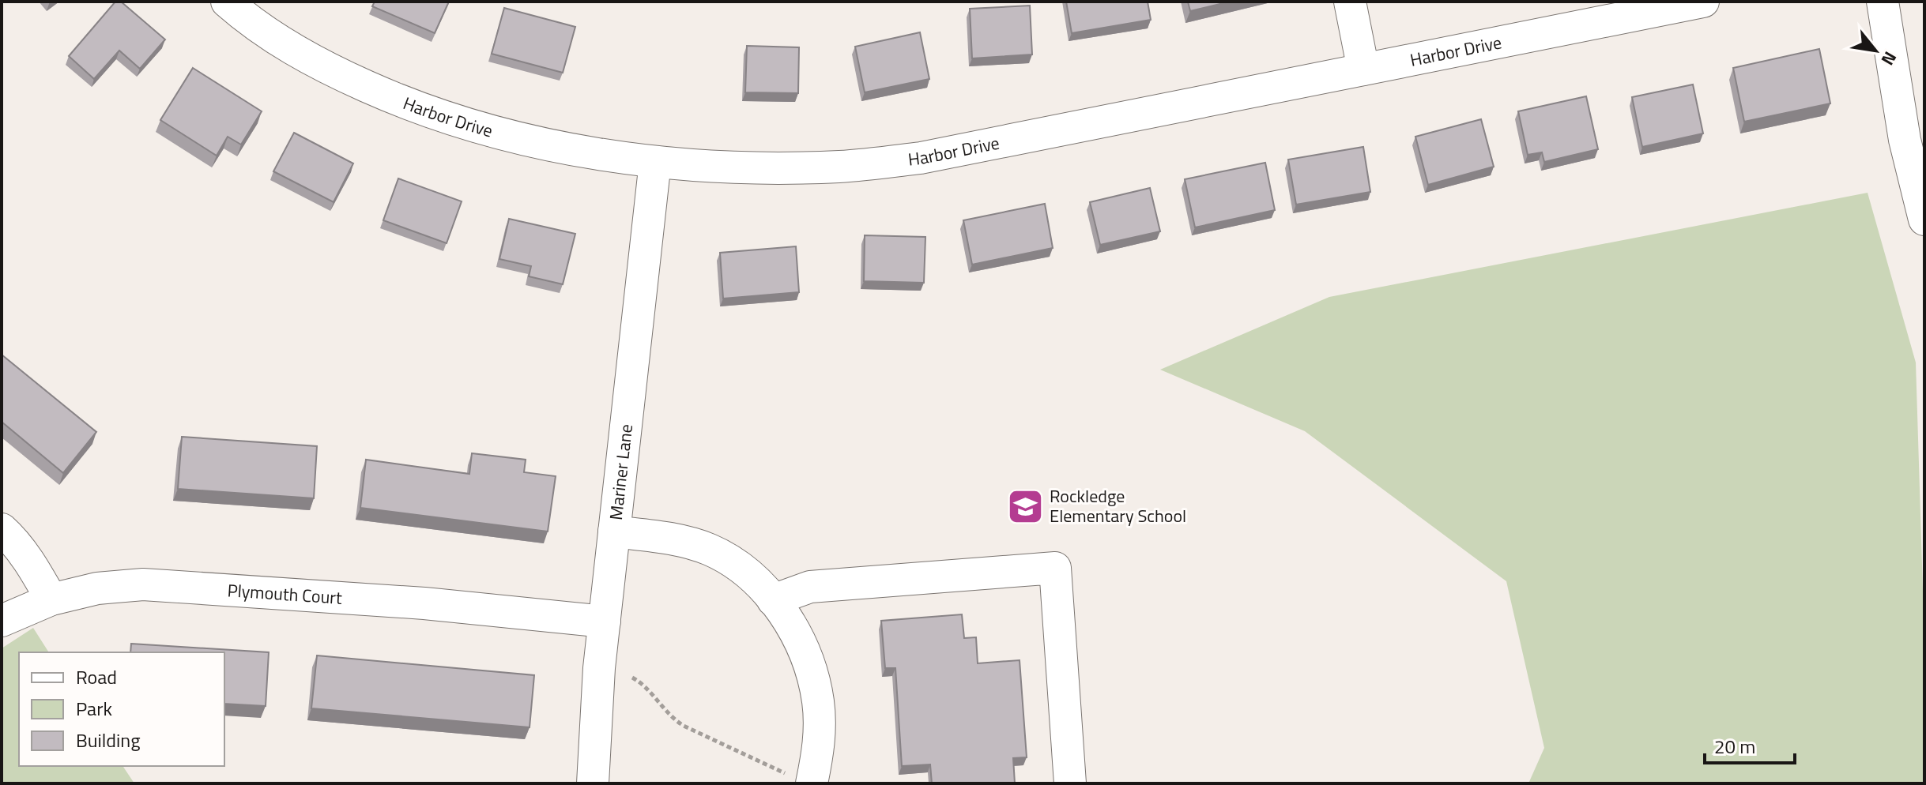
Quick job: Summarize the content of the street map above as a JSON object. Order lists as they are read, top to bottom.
{
  "streets": {
    "street": ["Harbor Drive", "Mariner Lane", "Plymouth Court"]
  },
  "crossings": [
    ["Harbor Drive", "Mariner Lane"],
    ["Mariner Lane", "Plymouth Court"]
  ],
  "places": {
    "school or university": ["Rockledge Elementary School"]
  },
  "legend": ["Road", "Park", "Building"],
  "scale_bar": "20 m",
  "north": "bottom right"
}
